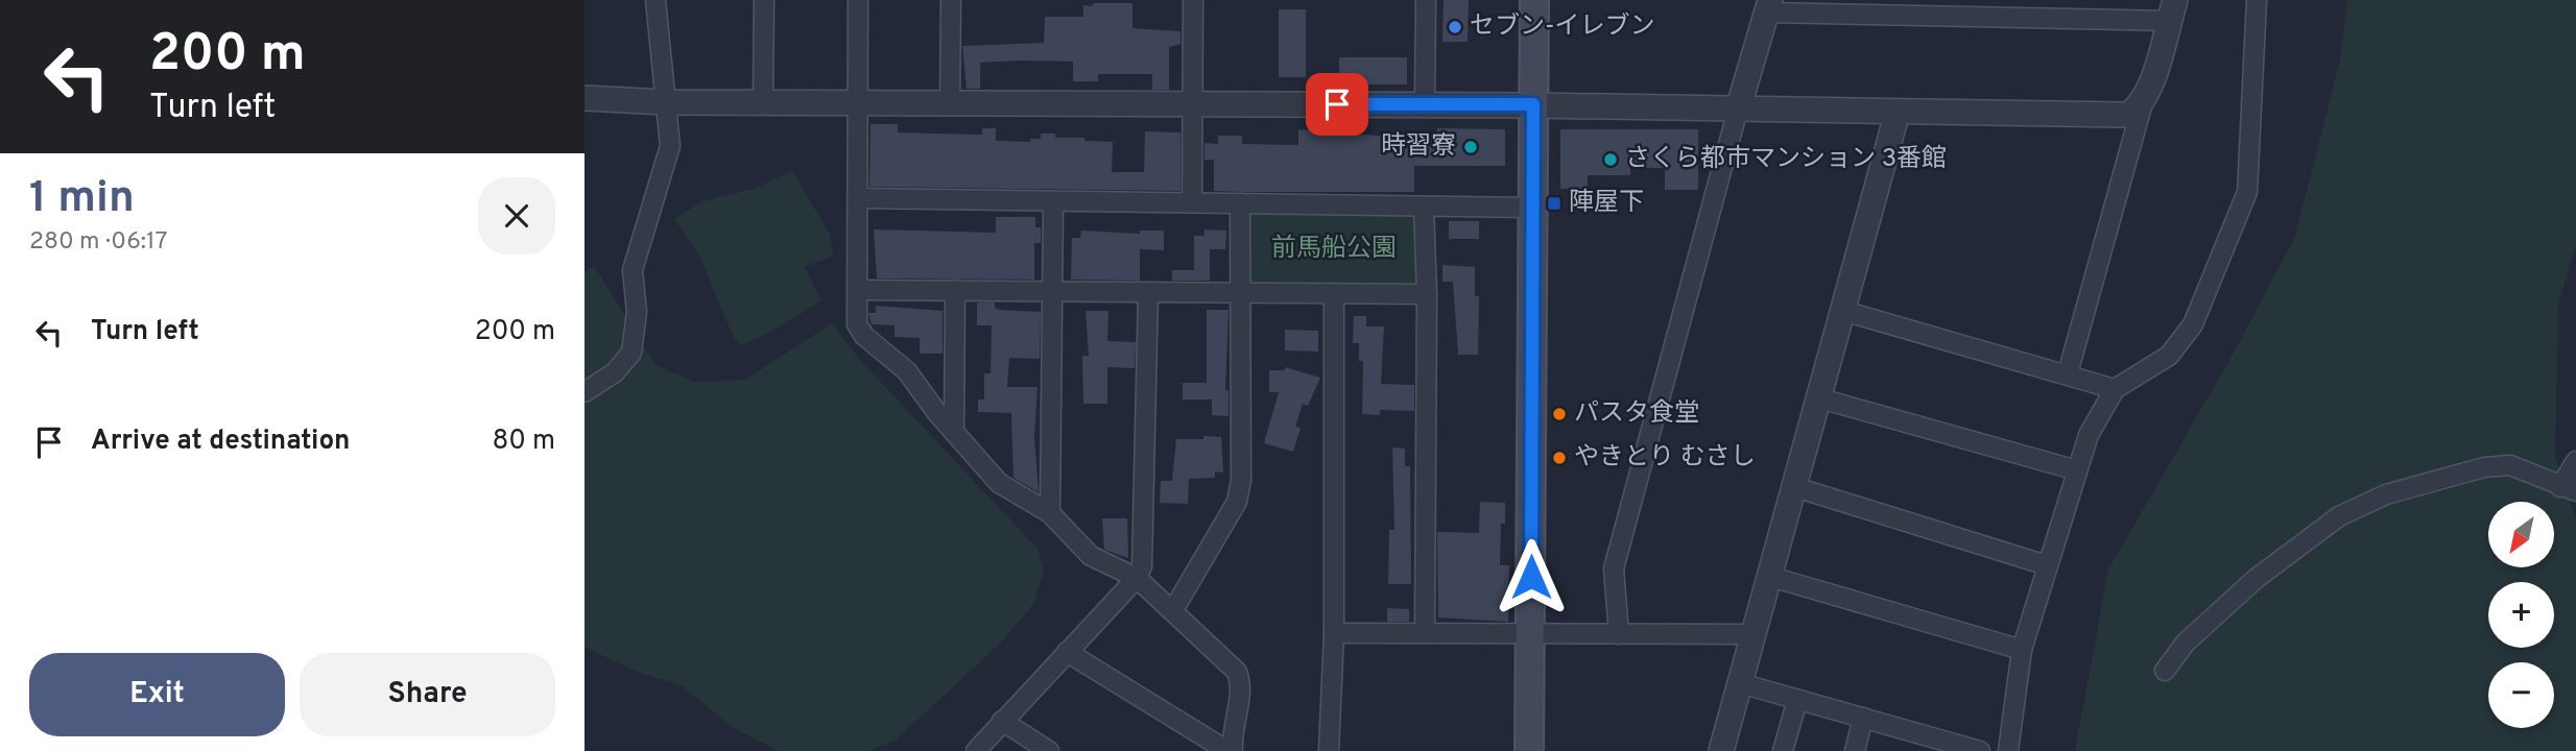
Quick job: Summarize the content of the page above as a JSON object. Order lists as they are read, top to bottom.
{
  "parks": ["前馬船公園"],
  "places": {
    "other": [
      "セブン-イレブン",
      "時習寮",
      "さくら都市マンション 3番館",
      "パスタ食堂",
      "やきとり むさし"
    ],
    "transit": ["陣屋下"]
  },
  "north": "bottom left",
  "page": {
    "turn": ["200 m", "Turn left"],
    "heading": ["1 min", "280 m · 06:17"],
    "list": [
      {
        "name": "Turn left",
        "value": "200 m"
      },
      {
        "name": "Arrive at destination",
        "value": "80 m"
      }
    ],
    "map_buttons": ["+", "−"],
    "buttons": ["Exit", "Share"]
  }
}
